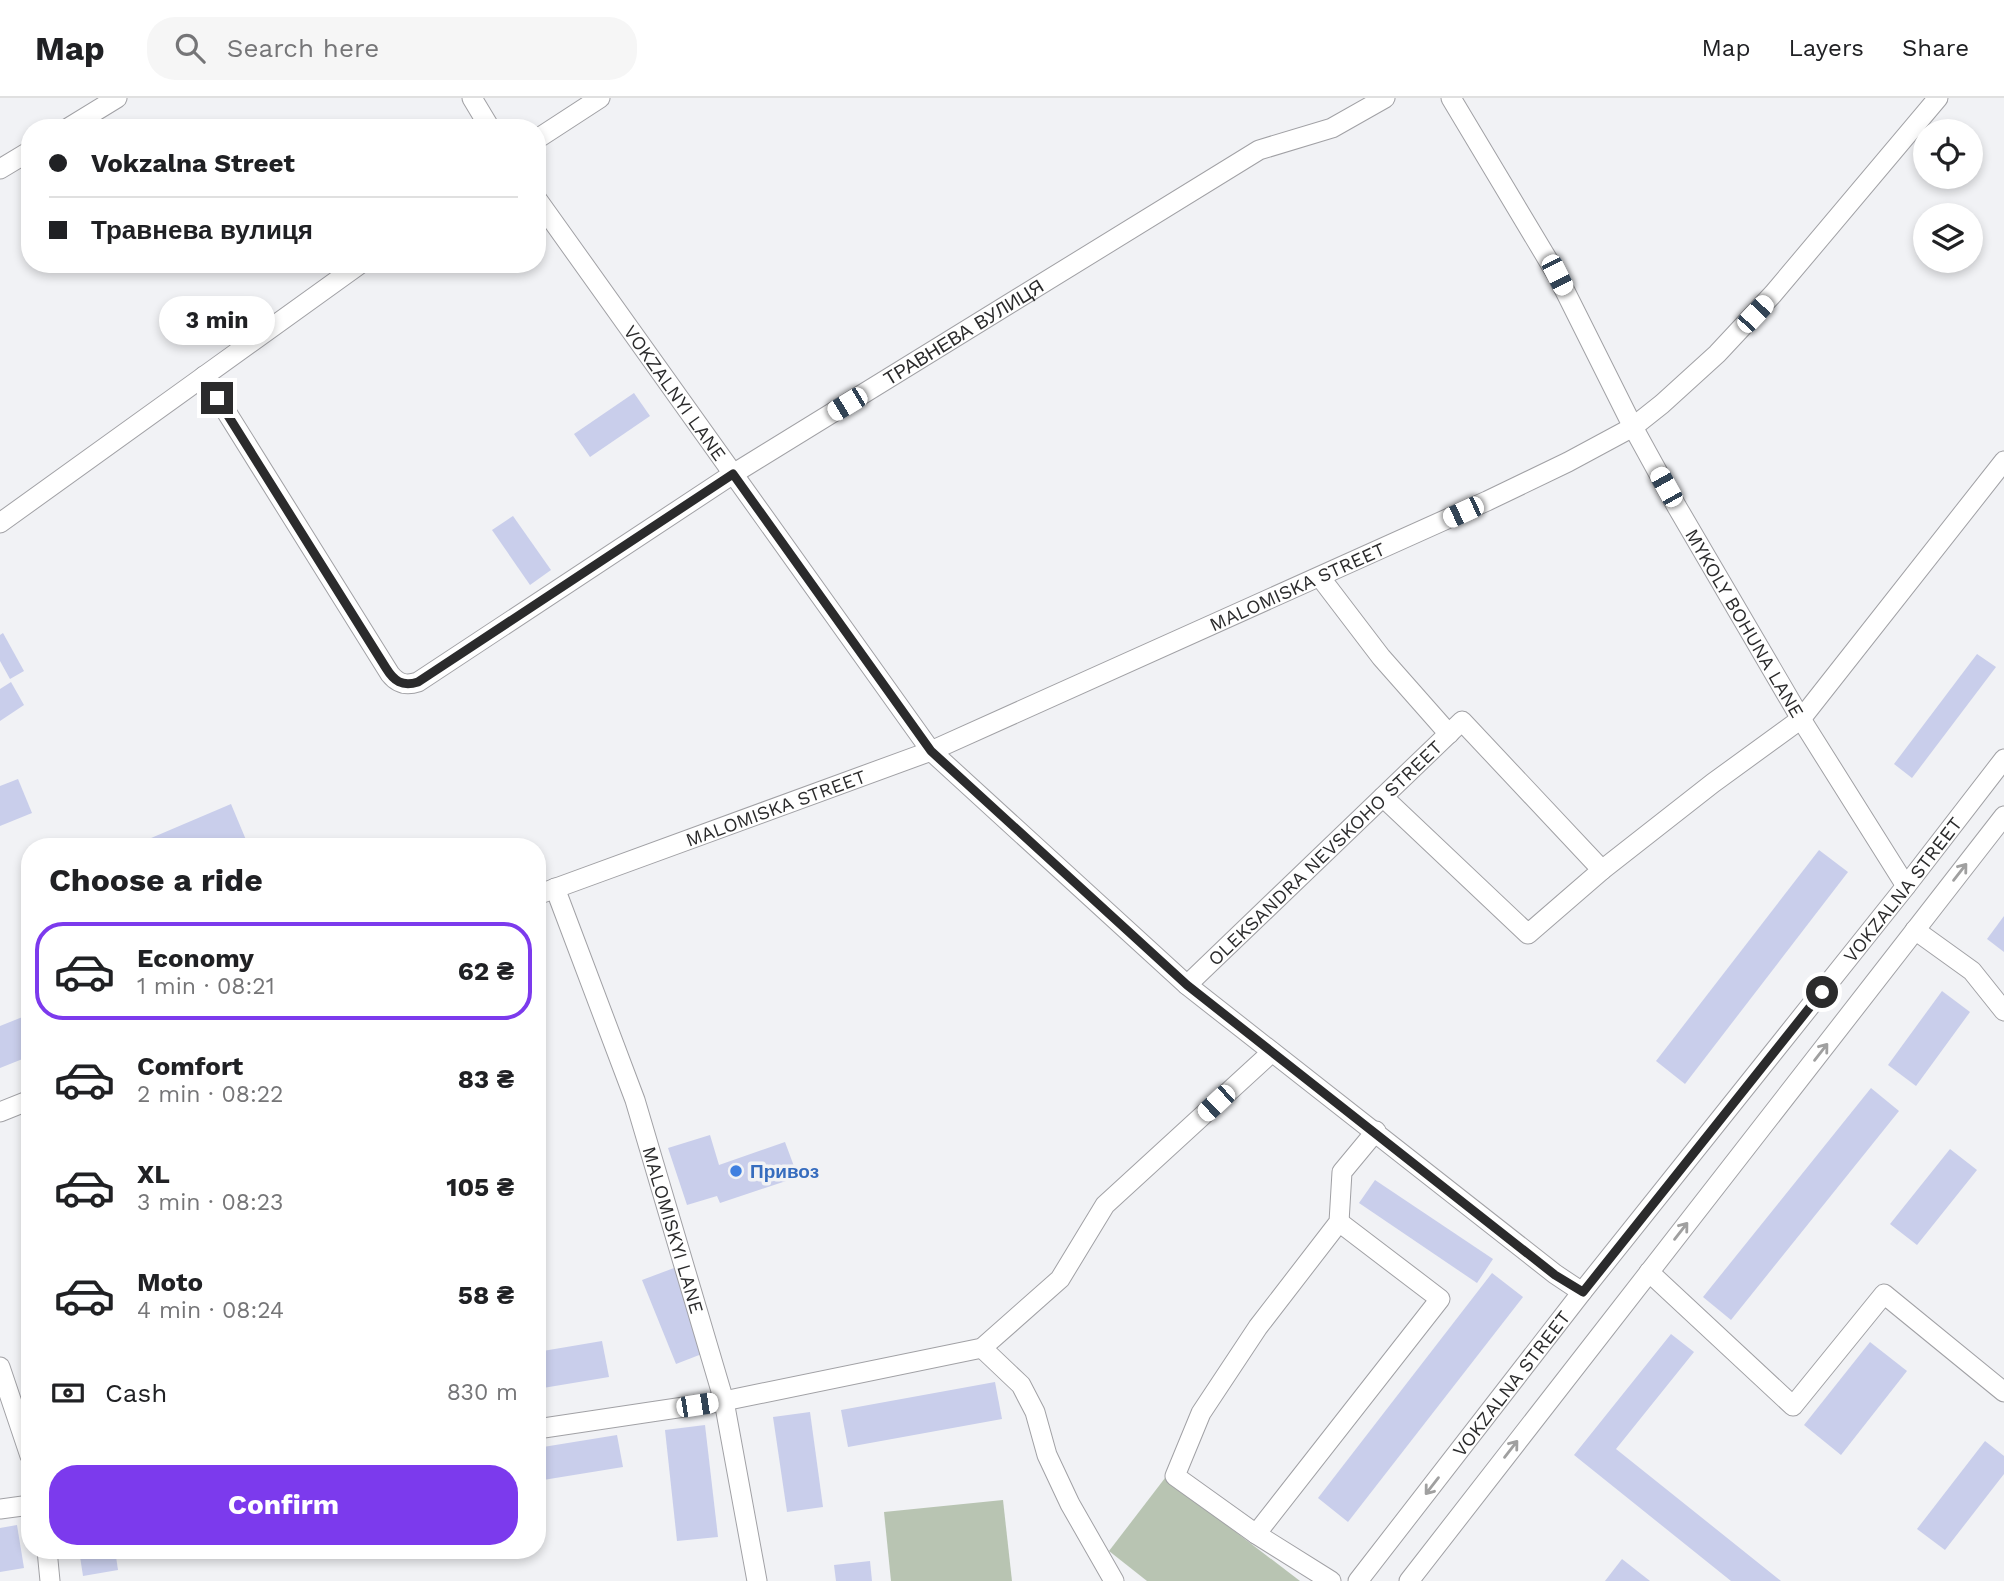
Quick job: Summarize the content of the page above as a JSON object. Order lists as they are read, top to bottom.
{
  "streets": {
    "street": [
      "ТРАВНЕВА ВУЛИЦЯ",
      "VOKZALNYI LANE",
      "MALOMISKA STREET",
      "MYKOLY BOHUNA LANE",
      "OLEKSANDRA NEVSKOHO STREET",
      "VOKZALNA STREET",
      "MALOMISKYI LANE"
    ]
  },
  "crossings": [
    ["ТРАВНЕВА ВУЛИЦЯ", "VOKZALNYI LANE"],
    ["VOKZALNYI LANE", "MALOMISKA STREET"],
    ["VOKZALNYI LANE", "OLEKSANDRA NEVSKOHO STREET"],
    ["VOKZALNYI LANE", "VOKZALNA STREET"],
    ["MALOMISKA STREET", "MYKOLY BOHUNA LANE"],
    ["MALOMISKA STREET", "MALOMISKYI LANE"],
    ["MYKOLY BOHUNA LANE", "VOKZALNA STREET"]
  ],
  "places": ["Привоз"],
  "page": {
    "header": "Map",
    "search": "Search here",
    "nav": ["Map", "Layers", "Share"],
    "banner": ["Vokzalna Street", "Травнева вулиця"],
    "bubble": "3 min",
    "heading": "Choose a ride",
    "list": [
      {
        "name": "Economy",
        "note": "1 min · 08:21",
        "value": "62 ₴"
      },
      {
        "name": "Comfort",
        "note": "2 min · 08:22",
        "value": "83 ₴"
      },
      {
        "name": "XL",
        "note": "3 min · 08:23",
        "value": "105 ₴"
      },
      {
        "name": "Moto",
        "note": "4 min · 08:24",
        "value": "58 ₴"
      }
    ],
    "pay": ["Cash", "830 m"],
    "buttons": "Confirm"
  }
}
